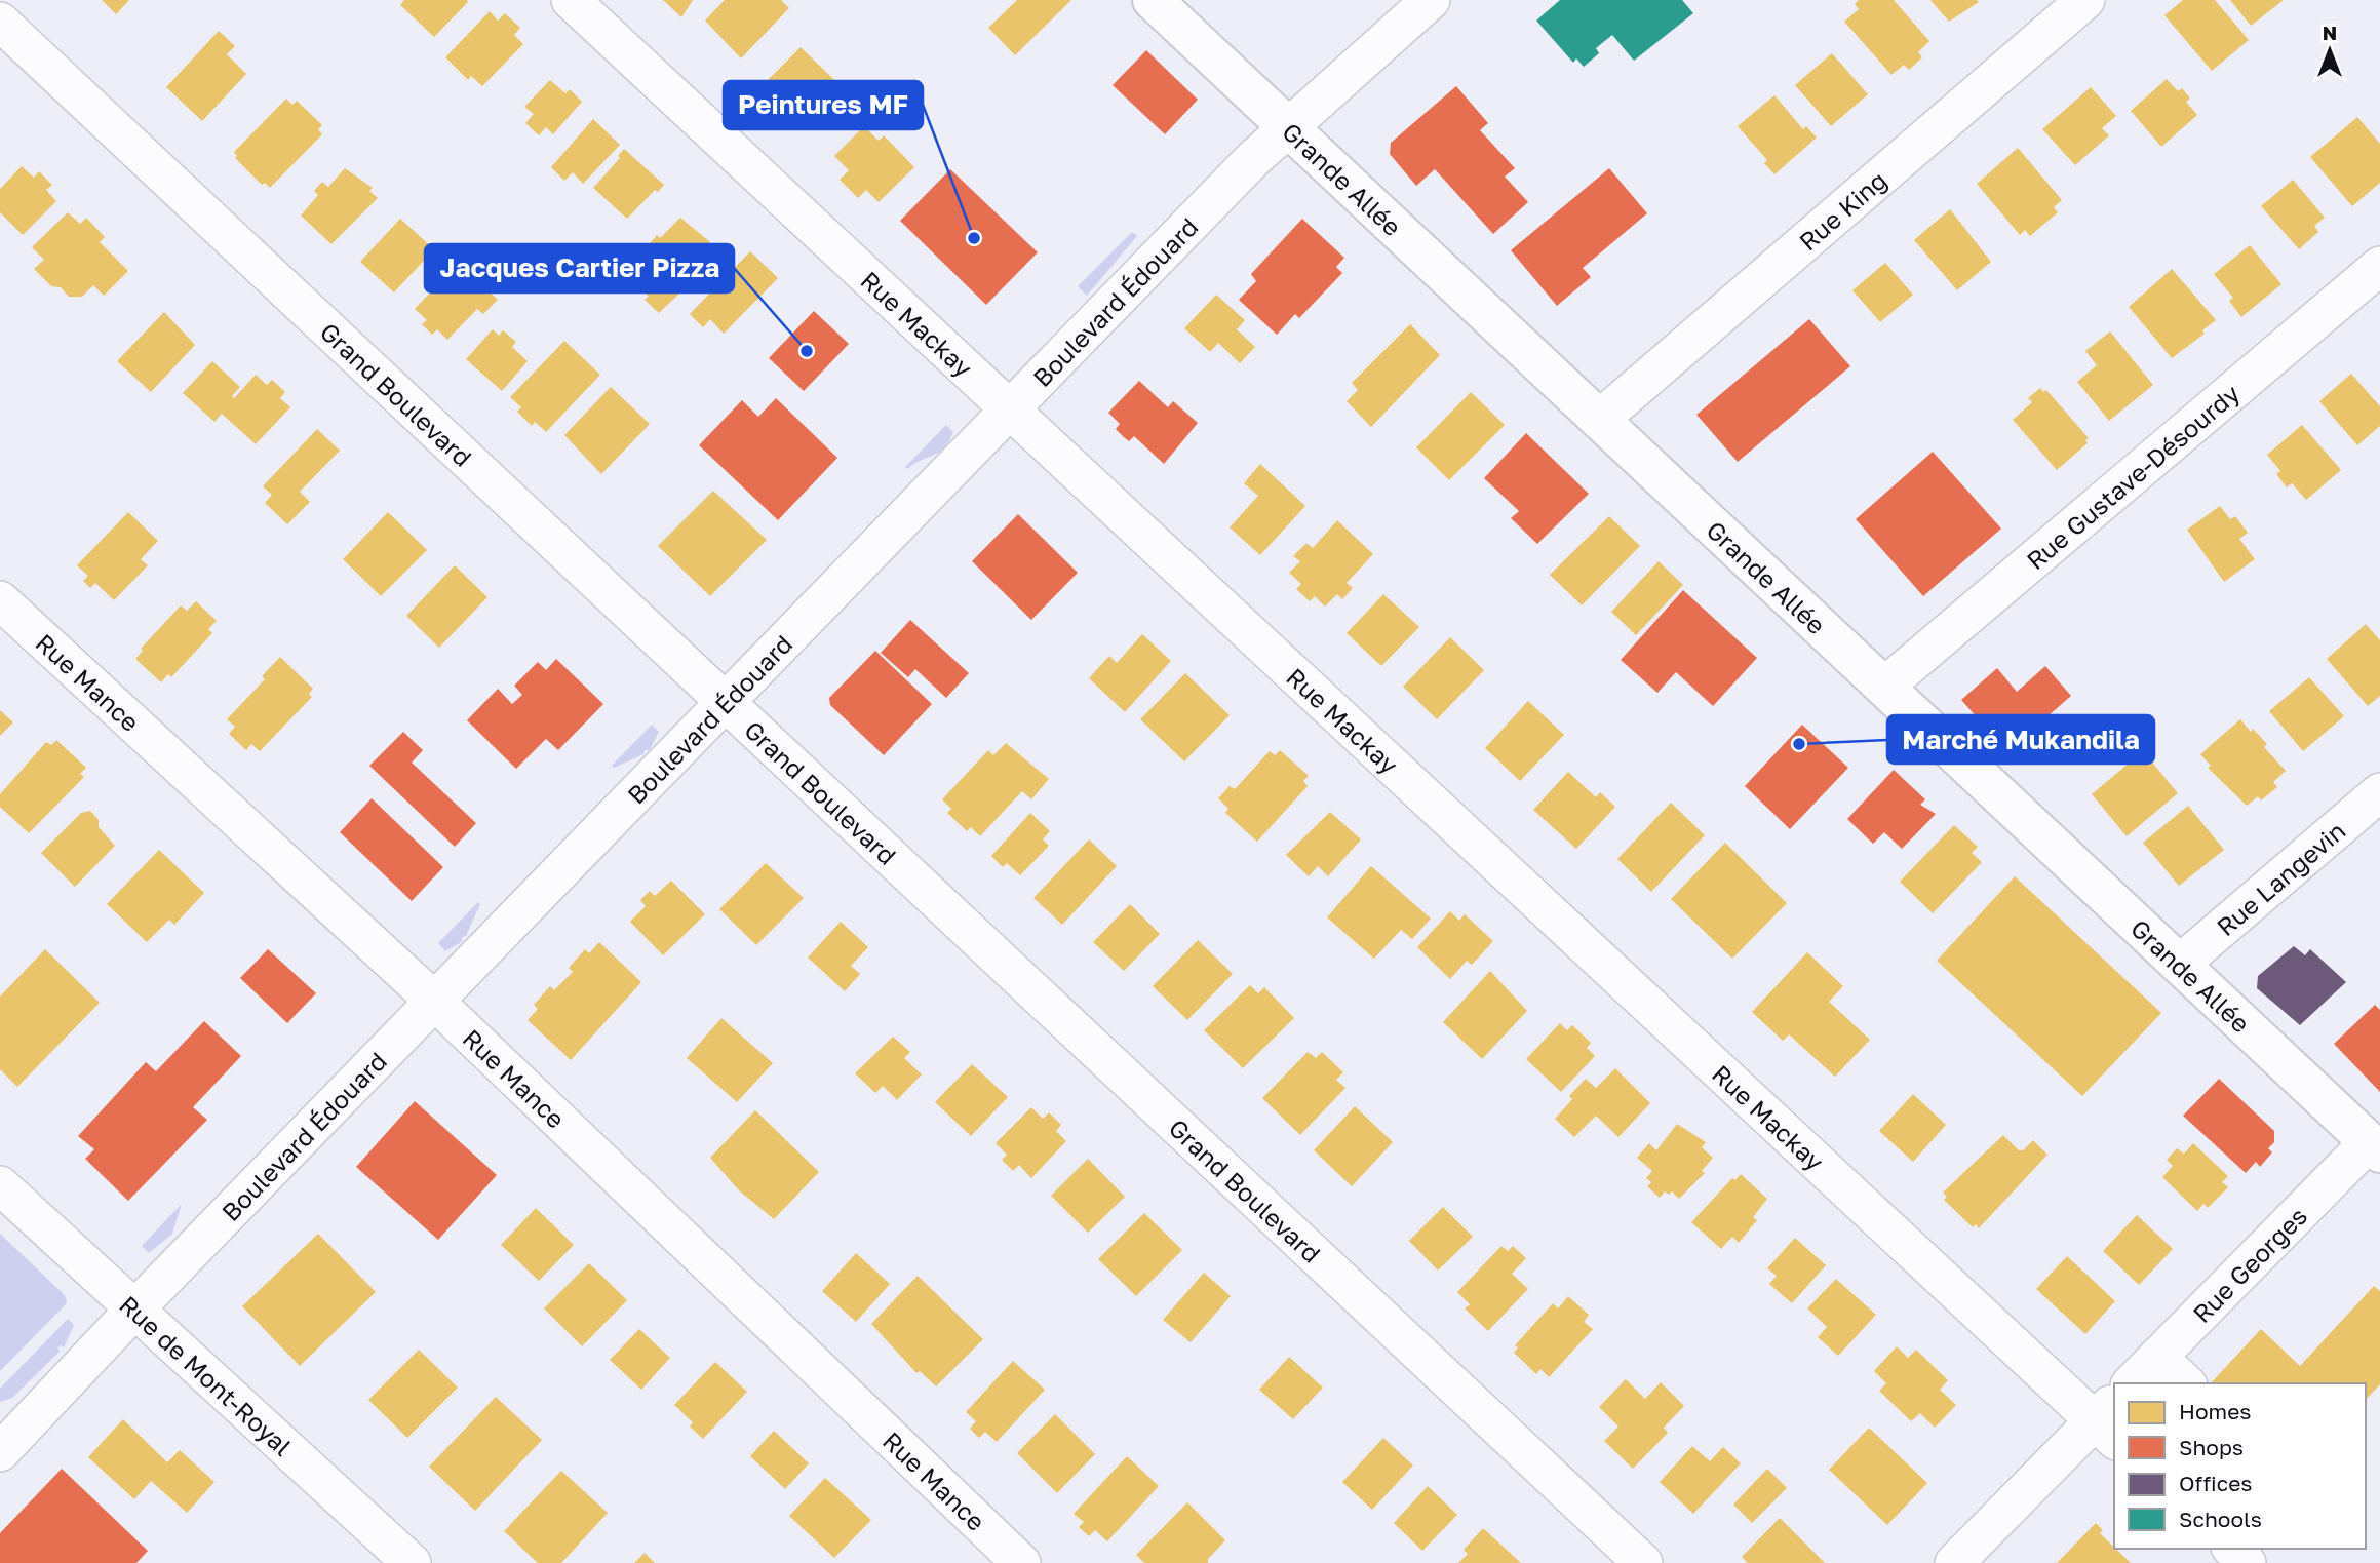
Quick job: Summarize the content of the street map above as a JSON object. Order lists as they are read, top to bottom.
{
  "streets": {
    "main road": ["Grande Allée"],
    "street": [
      "Rue King",
      "Boulevard Édouard",
      "Rue Mackay",
      "Grand Boulevard",
      "Rue Gustave-Désourdy",
      "Rue Mance",
      "Rue Langevin",
      "Rue Georges",
      "Rue de Mont-Royal"
    ]
  },
  "crossings": [
    ["Grande Allée", "Rue King"],
    ["Grande Allée", "Boulevard Édouard"],
    ["Grande Allée", "Rue Gustave-Désourdy"],
    ["Grande Allée", "Rue Langevin"],
    ["Grande Allée", "Rue Georges"],
    ["Boulevard Édouard", "Rue Mackay"],
    ["Boulevard Édouard", "Grand Boulevard"],
    ["Boulevard Édouard", "Rue Mance"],
    ["Boulevard Édouard", "Rue de Mont-Royal"]
  ],
  "places": ["Peintures MF", "Jacques Cartier Pizza", "Marché Mukandila"],
  "legend": [
    "Homes",
    "Shops",
    "Offices",
    "Schools"
  ],
  "north": "top"
}
